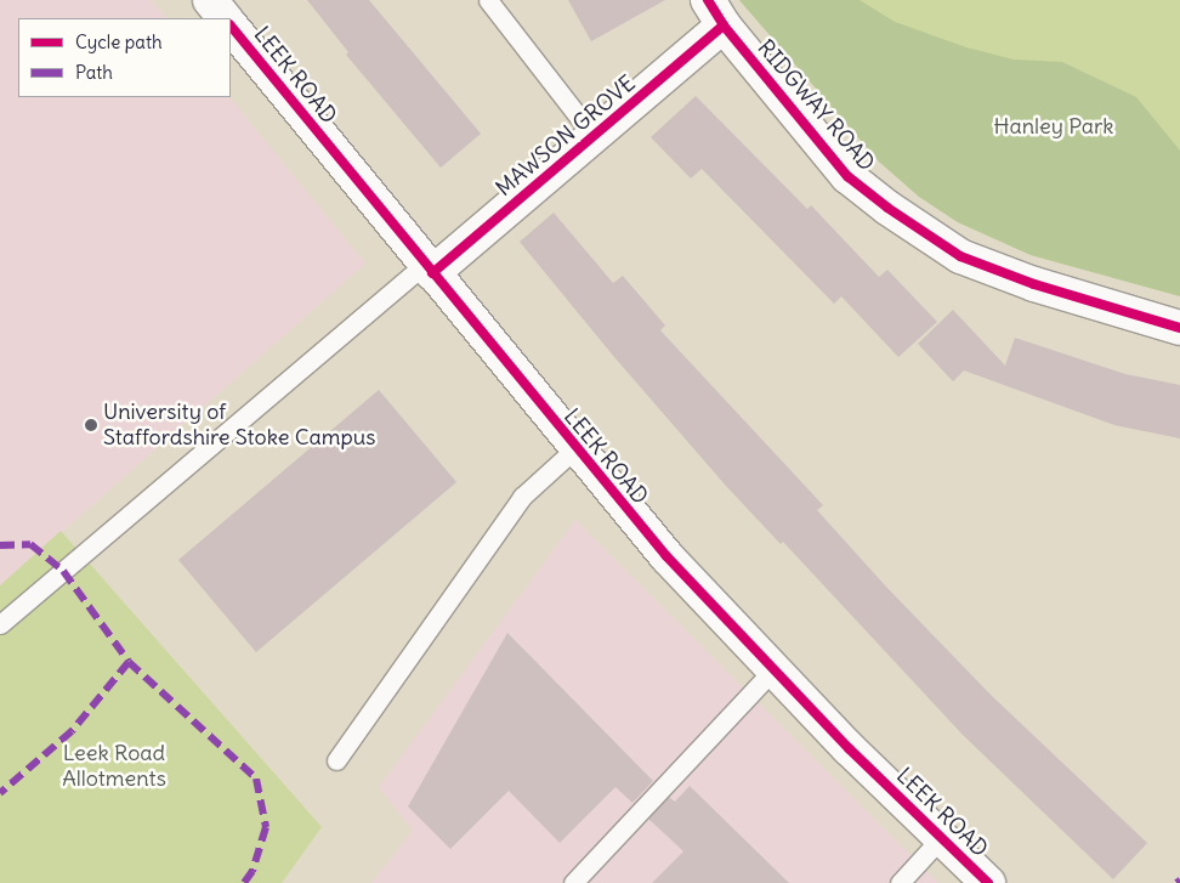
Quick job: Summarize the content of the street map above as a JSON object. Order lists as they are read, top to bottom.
{
  "streets": {
    "main road": ["LEEK ROAD", "RIDGWAY ROAD", "MAWSON GROVE"]
  },
  "crossings": [
    ["LEEK ROAD", "MAWSON GROVE"],
    ["RIDGWAY ROAD", "MAWSON GROVE"]
  ],
  "parks": ["Hanley Park", "Leek Road Allotments"],
  "places": ["University of Staffordshire Stoke Campus"],
  "legend": ["Cycle path", "Path"]
}
